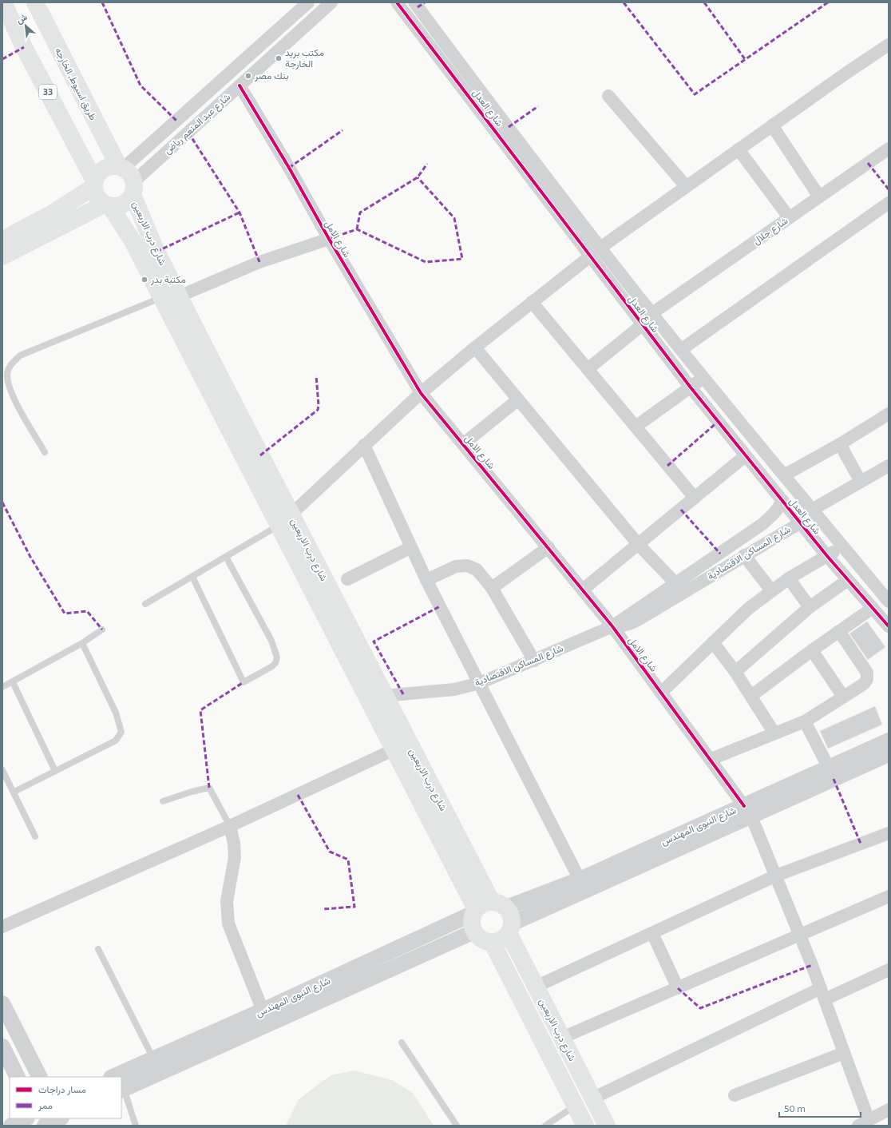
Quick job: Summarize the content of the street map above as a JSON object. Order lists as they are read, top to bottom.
{
  "streets": {
    "highway": ["طريق اسيوط, الخارجه", "33", "شارع درب الاربعين"],
    "street": [
      "شارع العدل",
      "شارع عبد المنعم رياض",
      "شارع جلال",
      "شارع الامل",
      "شارع المساكن الاقتصادية",
      "شارع النبوى المهندس"
    ]
  },
  "crossings": [
    ["طريق اسيوط, الخارجه", "33"],
    ["طريق اسيوط, الخارجه", "شارع عبد المنعم رياض"],
    ["طريق اسيوط, الخارجه", "شارع درب الاربعين"],
    ["33", "شارع عبد المنعم رياض"],
    ["33", "شارع درب الاربعين"],
    ["شارع العدل", "شارع جلال"],
    ["شارع العدل", "شارع المساكن الاقتصادية"],
    ["شارع عبد المنعم رياض", "شارع درب الاربعين"],
    ["شارع عبد المنعم رياض", "شارع الامل"],
    ["شارع درب الاربعين", "شارع المساكن الاقتصادية"],
    ["شارع درب الاربعين", "شارع النبوى المهندس"],
    ["شارع الامل", "شارع المساكن الاقتصادية"],
    ["شارع الامل", "شارع النبوى المهندس"]
  ],
  "places": ["مكتب بريد الخارجة", "بنك مصر", "مكتبة بدر"],
  "legend": ["مسار دراجات", "ممر"],
  "scale_bar": "50 m",
  "north": "top left"
}
